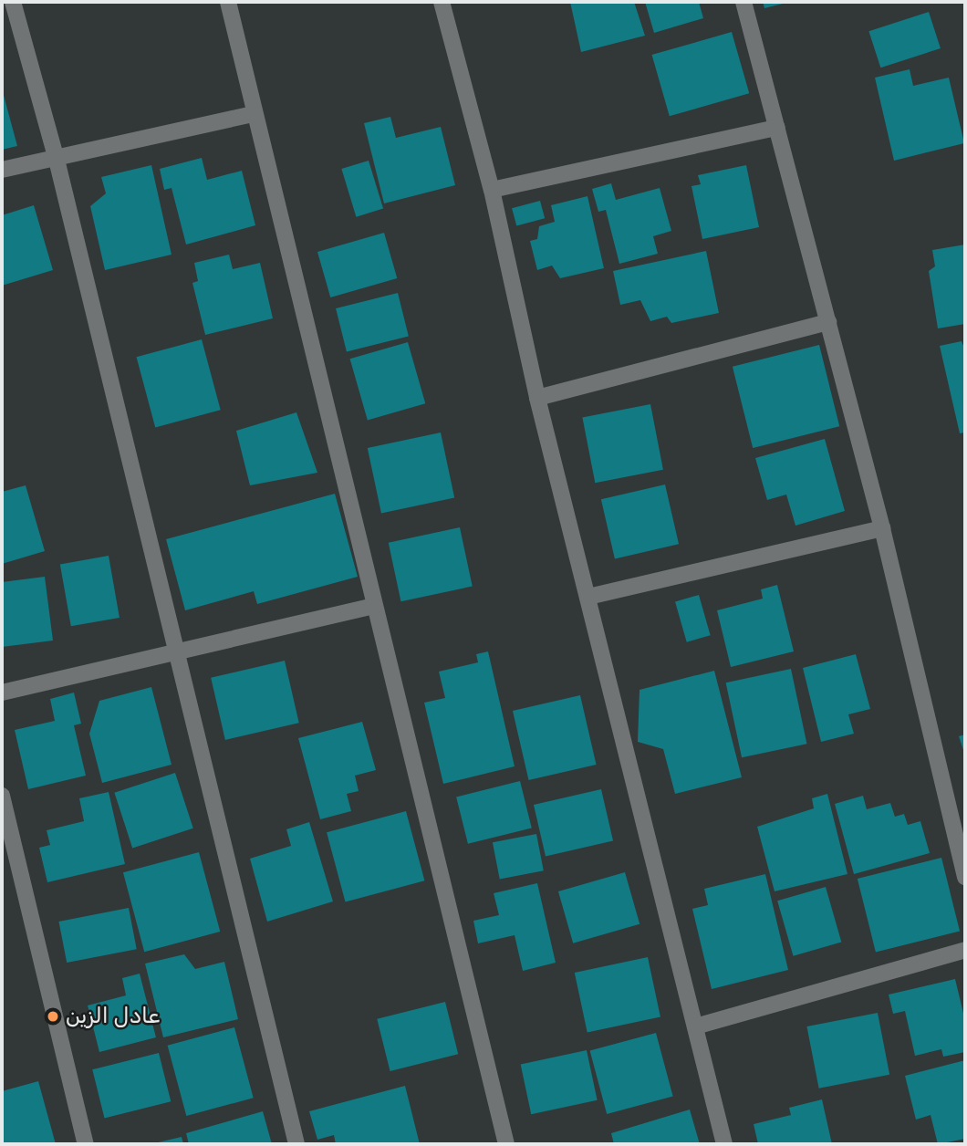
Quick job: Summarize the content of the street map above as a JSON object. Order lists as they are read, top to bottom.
{
  "places": ["عادل الزين"]
}
